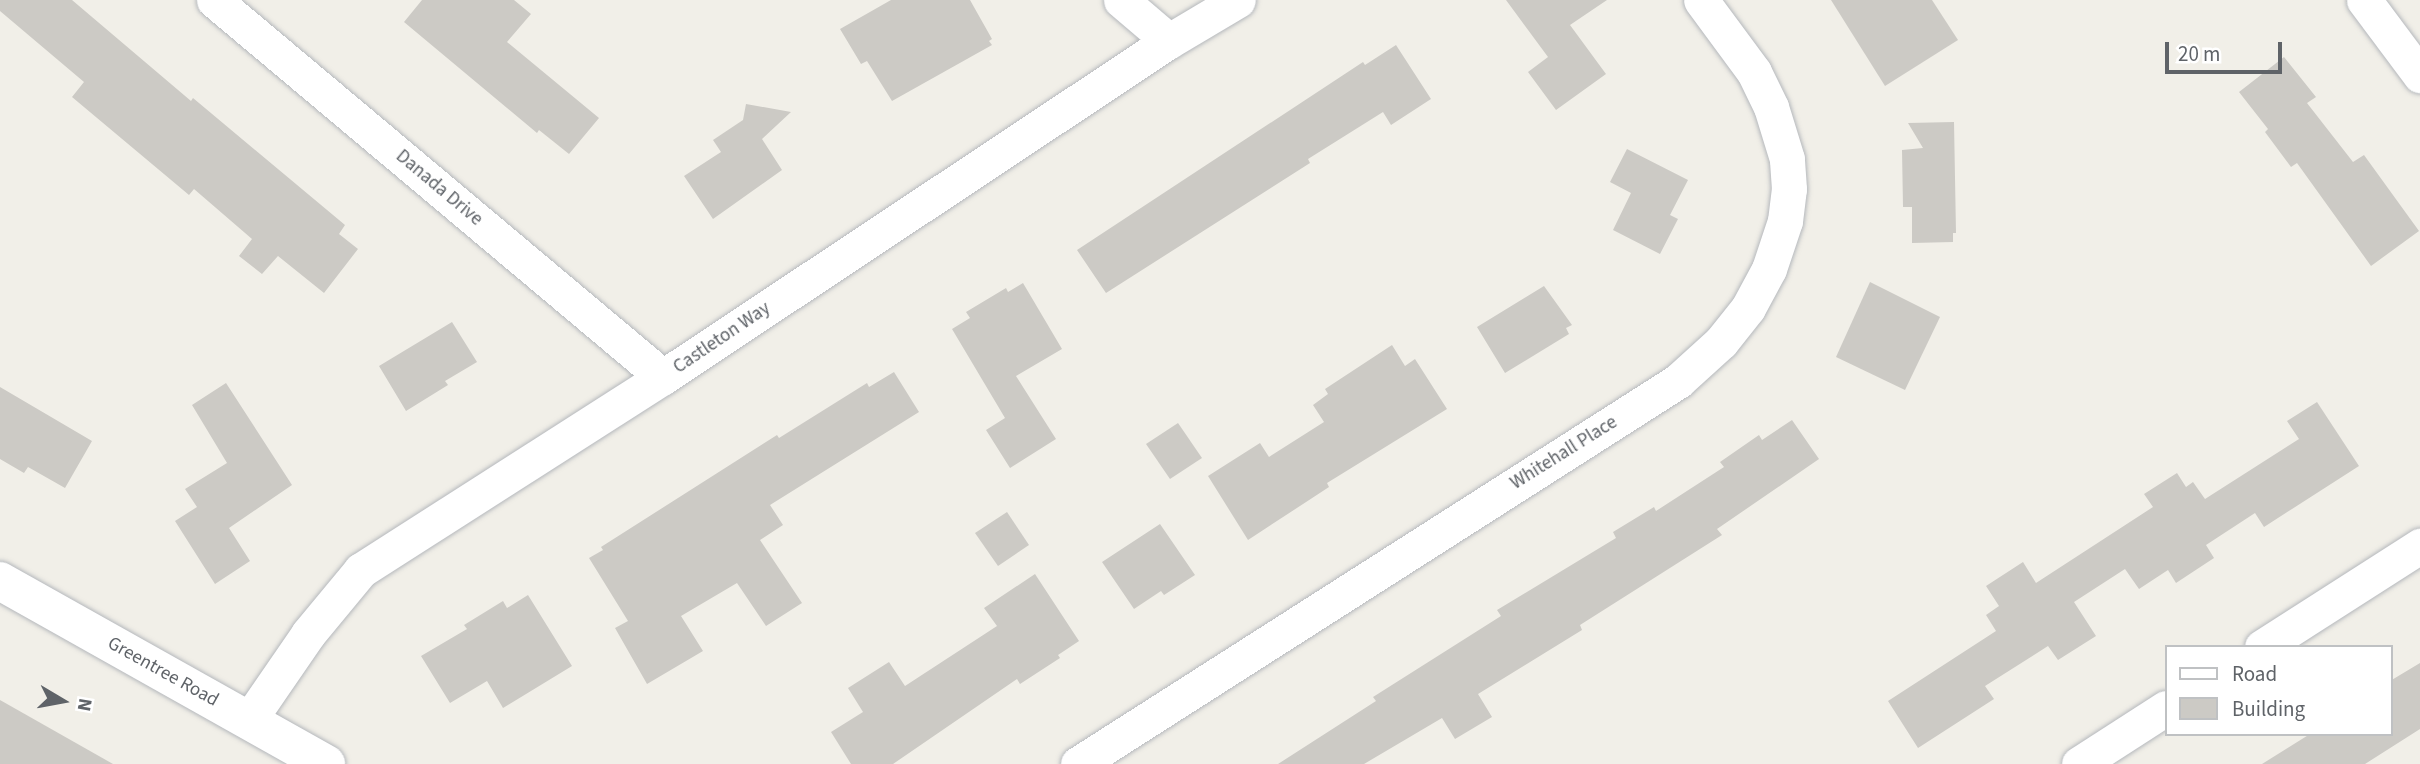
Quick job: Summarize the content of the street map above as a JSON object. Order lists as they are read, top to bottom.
{
  "streets": {
    "street": [
      "Danada Drive",
      "Castleton Way",
      "Whitehall Place",
      "Greentree Road"
    ]
  },
  "crossings": [
    ["Danada Drive", "Castleton Way"],
    ["Castleton Way", "Greentree Road"]
  ],
  "legend": ["Road", "Building"],
  "scale_bar": "20 m",
  "north": "right"
}
